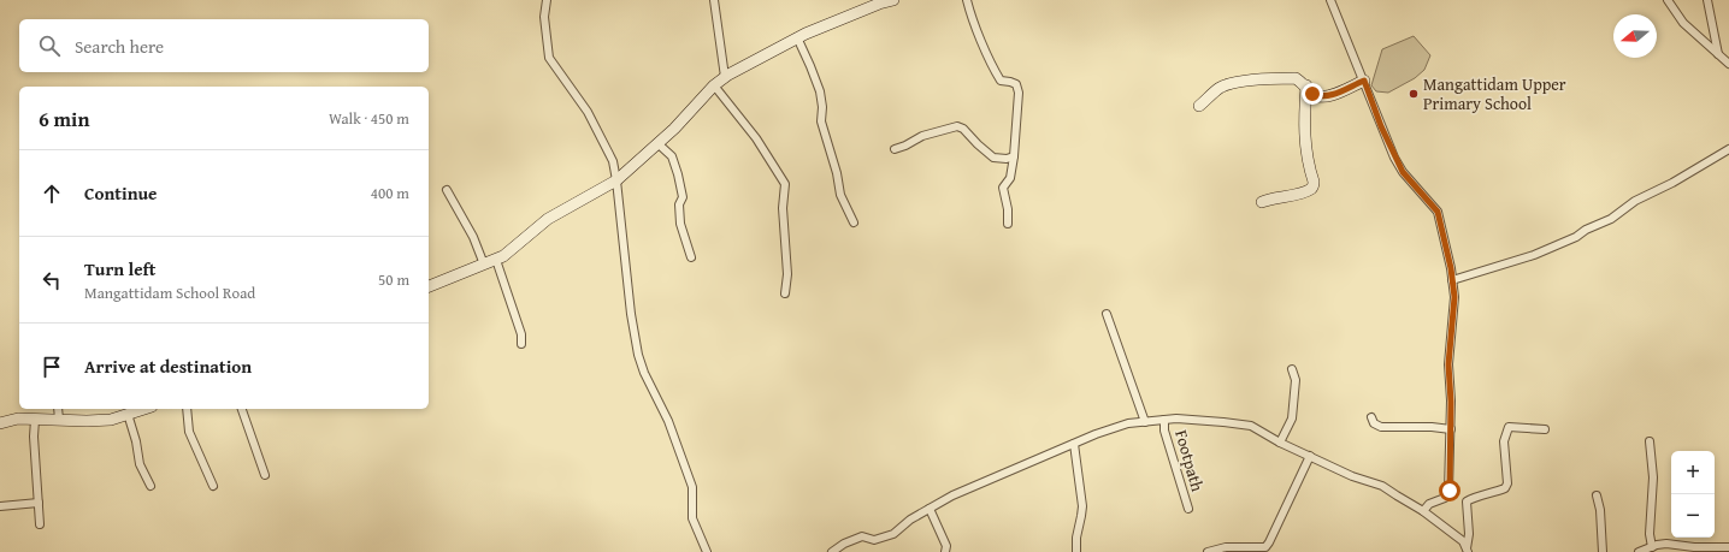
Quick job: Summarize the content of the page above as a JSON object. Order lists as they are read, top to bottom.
{
  "streets": {
    "street": ["Footpath"]
  },
  "places": ["Mangattidam Upper Primary School"],
  "north": "left",
  "page": {
    "search": "Search here",
    "heading": ["6 min", "Walk · 450 m"],
    "list": [
      ["Continue", "400 m"],
      ["Turn left", "Mangattidam School Road", "50 m"],
      "Arrive at destination"
    ],
    "map_buttons": ["+", "−"]
  }
}
